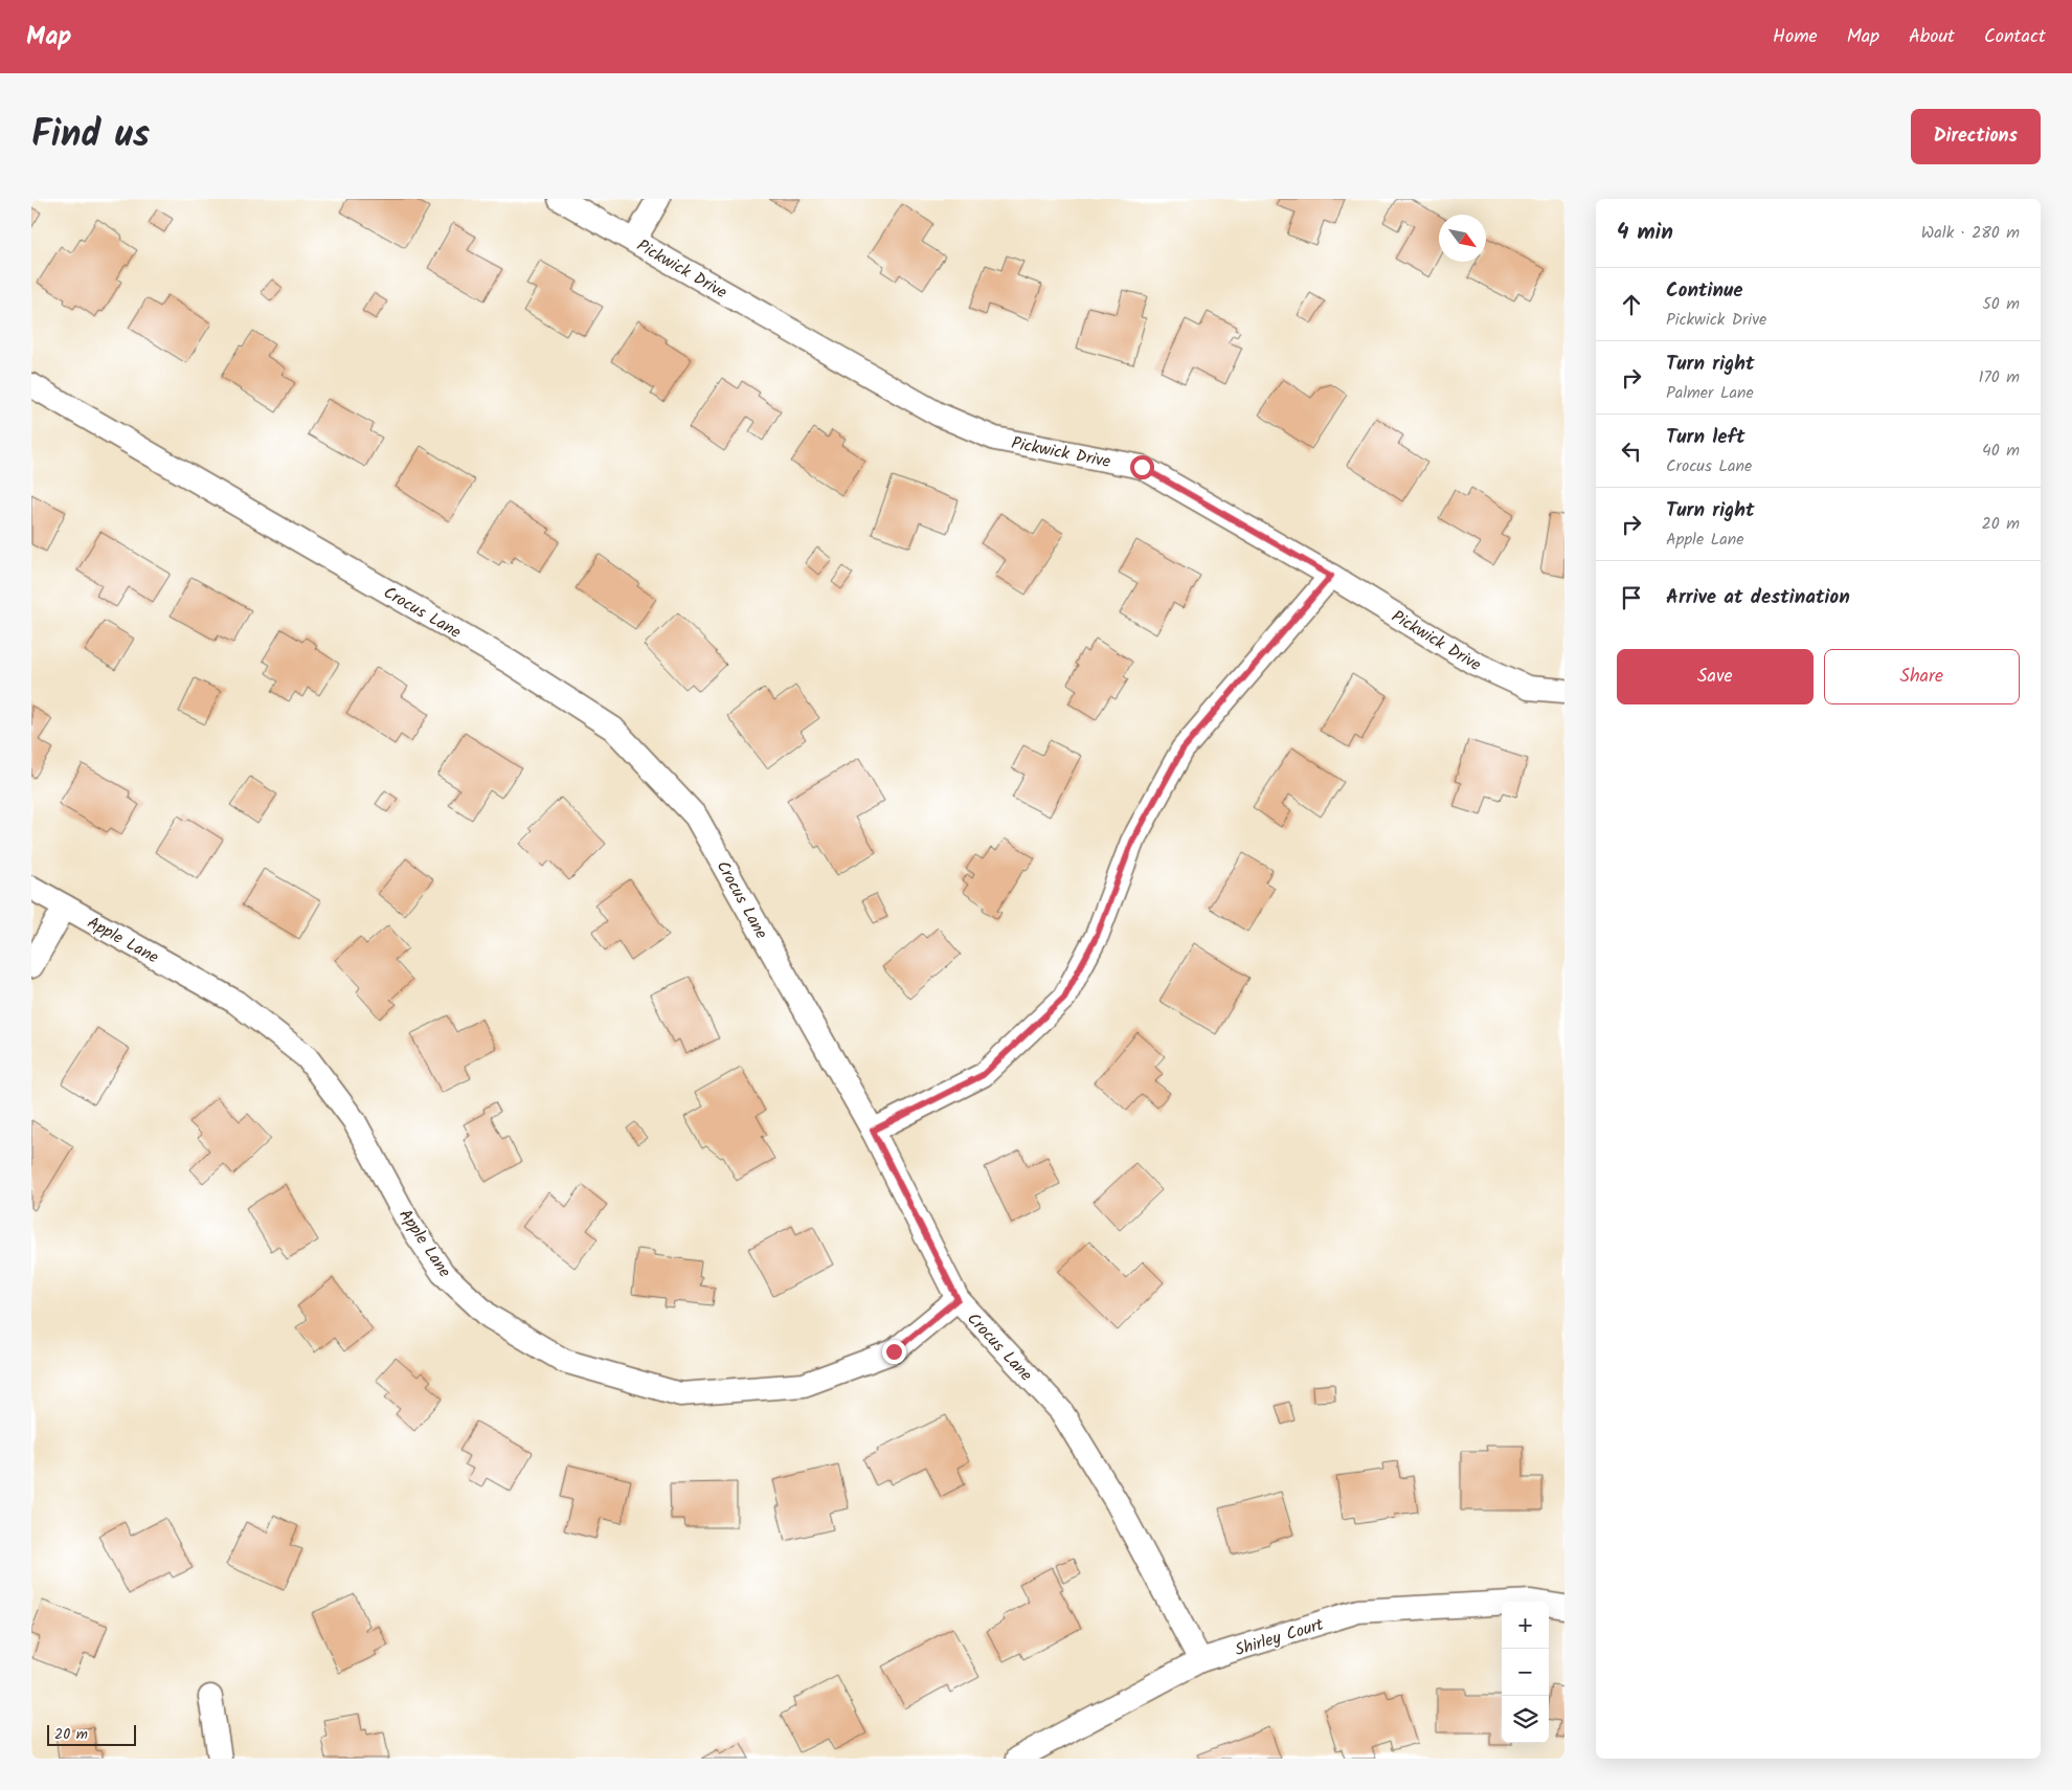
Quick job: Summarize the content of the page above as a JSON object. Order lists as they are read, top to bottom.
{
  "streets": {
    "street": [
      "Pickwick Drive",
      "Crocus Lane",
      "Apple Lane",
      "Shirley Court"
    ]
  },
  "crossings": [
    ["Crocus Lane", "Apple Lane"],
    ["Crocus Lane", "Shirley Court"]
  ],
  "scale_bar": "20 m",
  "north": "bottom right",
  "page": {
    "header": "Map",
    "nav": [
      "Home",
      "Map",
      "About",
      "Contact"
    ],
    "title": "Find us",
    "buttons": [
      "Directions",
      ["Save", "Share"]
    ],
    "heading": ["4 min", "Walk · 280 m"],
    "list": [
      ["Continue", "Pickwick Drive", "50 m"],
      ["Turn right", "Palmer Lane", "170 m"],
      ["Turn left", "Crocus Lane", "40 m"],
      ["Turn right", "Apple Lane", "20 m"],
      "Arrive at destination"
    ],
    "map_buttons": ["+", "−"],
    "scale": "20 m"
  }
}
